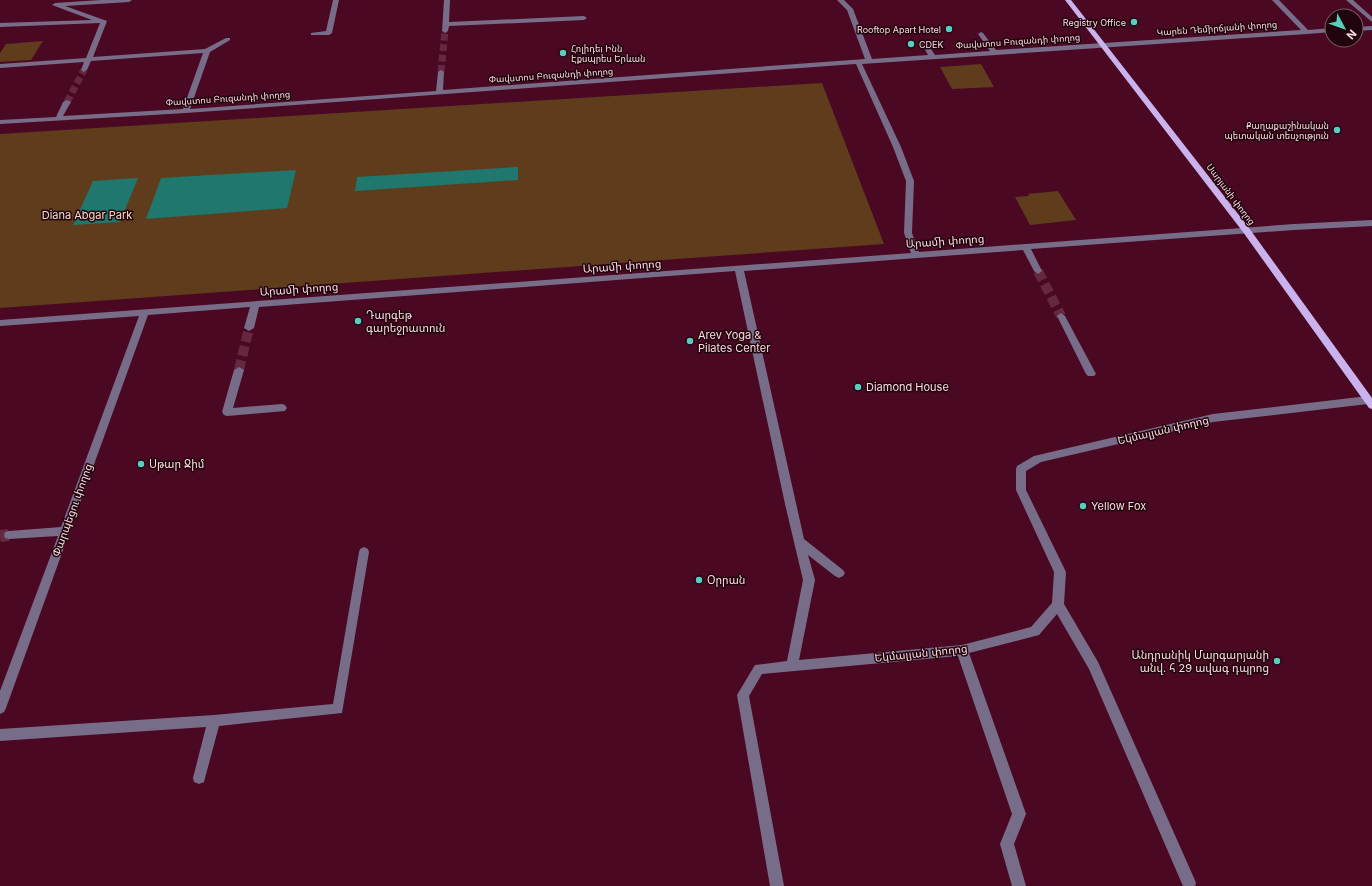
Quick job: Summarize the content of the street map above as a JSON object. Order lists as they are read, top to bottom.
{
  "streets": {
    "main road": ["Սարյանի փողոց"],
    "street": [
      "Կարեն Դեմիրճյանի փողոց",
      "Փավստոս Բուզանդի փողոց",
      "Արամի փողոց",
      "Եկմալյան փողոց",
      "Փարպեցու փողոց"
    ]
  },
  "crossings": [
    ["Կարեն Դեմիրճյանի փողոց", "Փավստոս Բուզանդի փողոց"],
    ["Կարեն Դեմիրճյանի փողոց", "Սարյանի փողոց"],
    ["Փավստոս Բուզանդի փողոց", "Սարյանի փողոց"],
    ["Սարյանի փողոց", "Արամի փողոց"],
    ["Սարյանի փողոց", "Եկմալյան փողոց"],
    ["Արամի փողոց", "Փարպեցու փողոց"]
  ],
  "parks": ["Diana Abgar Park"],
  "places": [
    "Registry Office",
    "Rooftop Apart Hotel",
    "CDEK",
    "Հոլիդեյ Ինն Էքսպրես Երևան",
    "Քաղաքաշինական պետական տեսչություն",
    "Դարգեթ գարեջրատուն",
    "Arev Yoga & Pilates Center",
    "Diamond House",
    "Սթար Ջիմ",
    "Yellow Fox",
    "Օրրան",
    "Անդրանիկ Մարգարյանի անվ. հ 29 ավագ դպրոց"
  ],
  "north": "bottom right"
}
